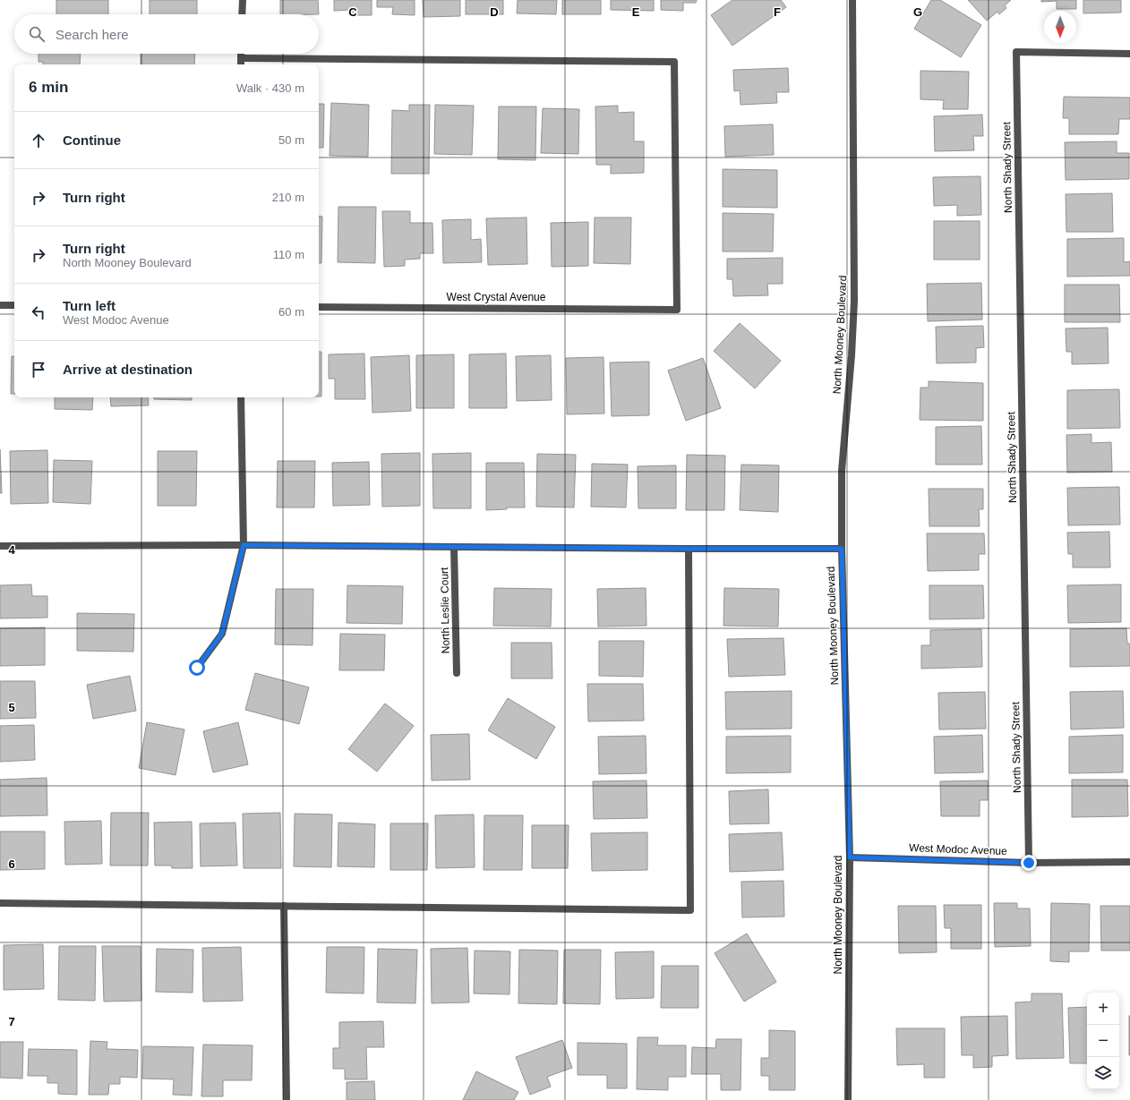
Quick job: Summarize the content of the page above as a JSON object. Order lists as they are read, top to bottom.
{
  "streets": {
    "street": [
      "North Shady Street",
      "West Crystal Avenue",
      "North Mooney Boulevard",
      "North Leslie Court",
      "West Modoc Avenue"
    ]
  },
  "crossings": [
    ["North Shady Street", "West Modoc Avenue"],
    ["North Mooney Boulevard", "West Modoc Avenue"]
  ],
  "north": "bottom",
  "page": {
    "search": "Search here",
    "heading": ["6 min", "Walk · 430 m"],
    "list": [
      ["Continue", "50 m"],
      ["Turn right", "210 m"],
      ["Turn right", "North Mooney Boulevard", "110 m"],
      ["Turn left", "West Modoc Avenue", "60 m"],
      "Arrive at destination"
    ],
    "map_buttons": ["+", "−"]
  },
  "grid": {
    "columns": [
      "C",
      "D",
      "E",
      "F",
      "G"
    ],
    "rows": [
      "4",
      "5",
      "6",
      "7"
    ]
  }
}
